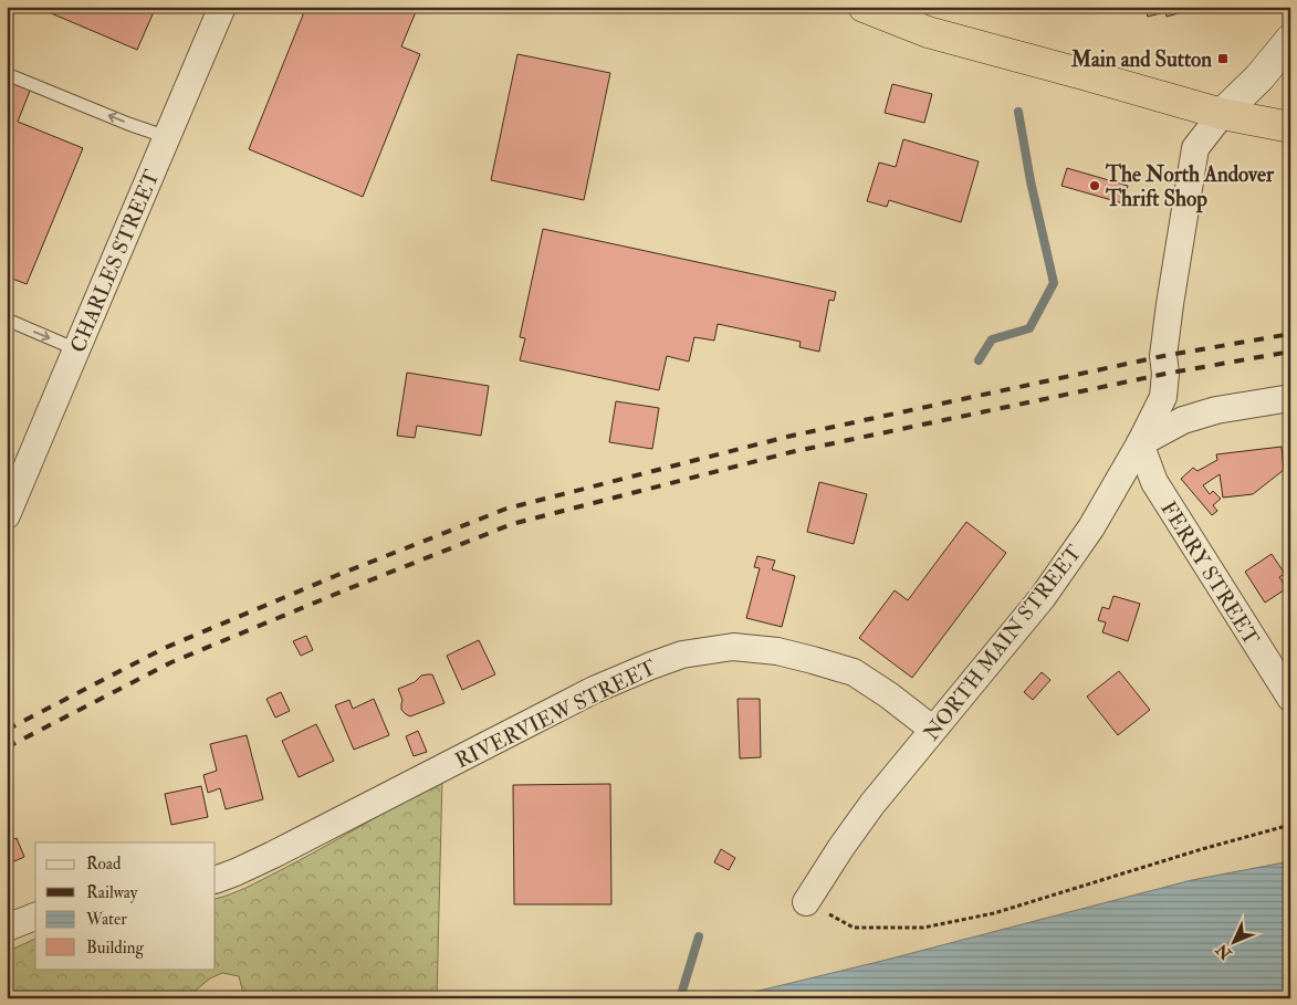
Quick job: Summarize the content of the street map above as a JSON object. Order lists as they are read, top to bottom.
{
  "streets": {
    "street": [
      "CHARLES STREET",
      "FERRY STREET",
      "NORTH MAIN STREET",
      "RIVERVIEW STREET"
    ]
  },
  "crossings": [
    ["FERRY STREET", "NORTH MAIN STREET"],
    ["NORTH MAIN STREET", "RIVERVIEW STREET"]
  ],
  "places": {
    "transit": ["Main and Sutton"],
    "other": ["The North Andover Thrift Shop"]
  },
  "legend": [
    "Road",
    "Railway",
    "Water",
    "Building"
  ],
  "north": "bottom left"
}
